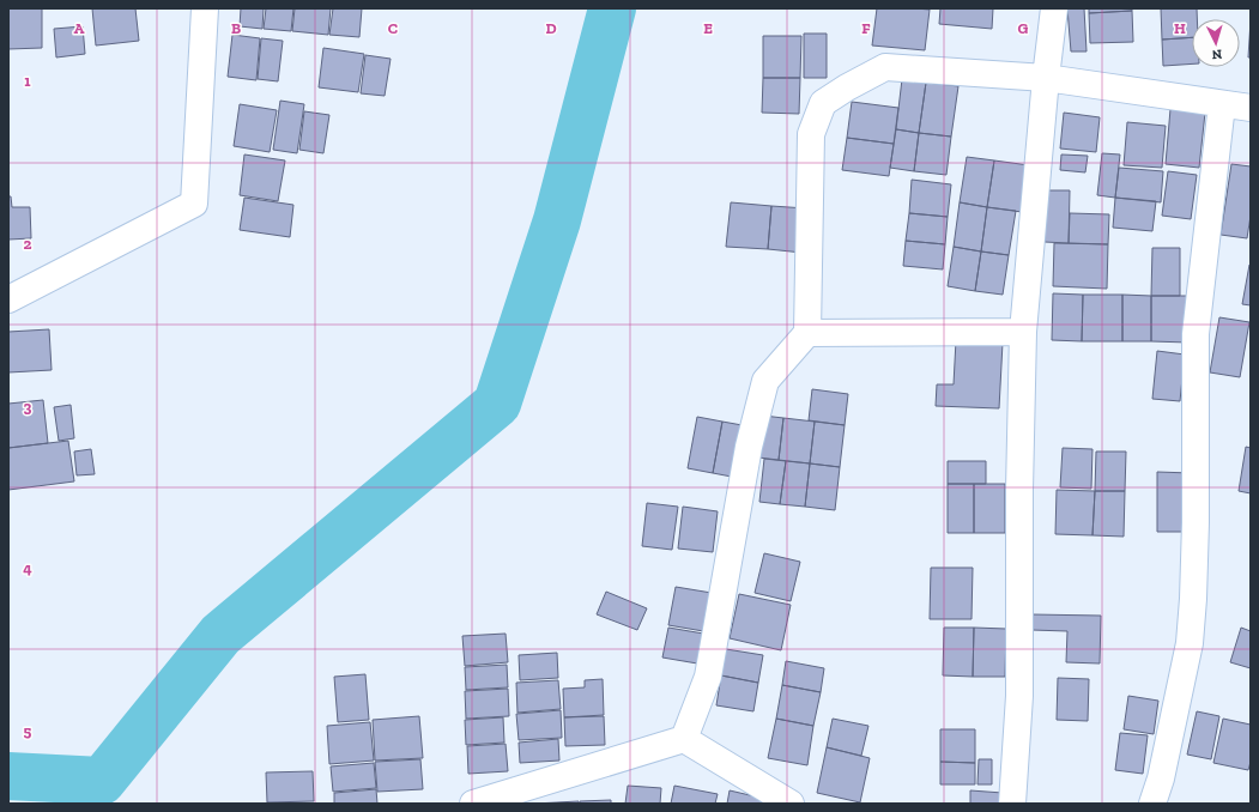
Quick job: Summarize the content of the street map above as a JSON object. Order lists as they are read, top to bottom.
{
  "north": "bottom",
  "grid": {
    "columns": [
      "A",
      "B",
      "C",
      "D",
      "E",
      "F",
      "G",
      "H"
    ],
    "rows": [
      "1",
      "2",
      "3",
      "4",
      "5"
    ]
  }
}
